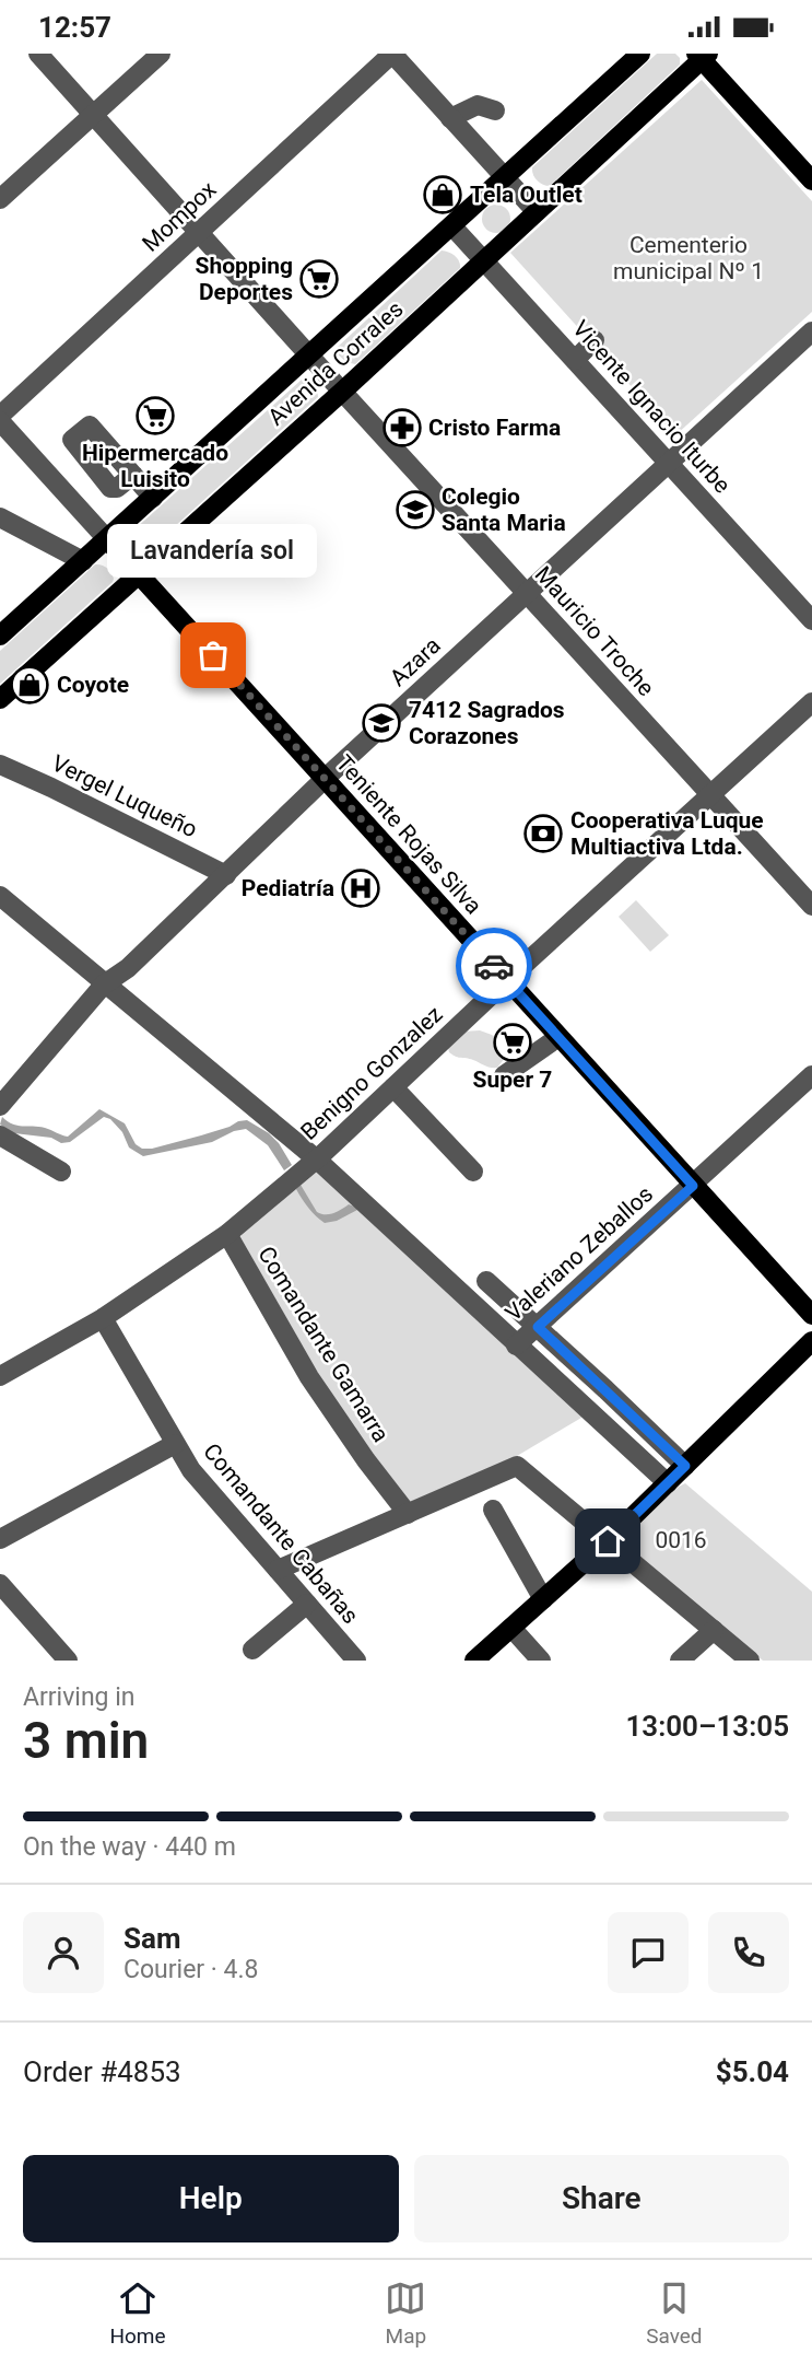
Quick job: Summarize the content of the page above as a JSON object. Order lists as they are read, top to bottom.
{
  "streets": {
    "main road": ["Avenida Corrales", "Teniente Rojas Silva"],
    "street": [
      "Mompox",
      "Vicente Ignacio Iturbe",
      "Mauricio Troche",
      "Azara",
      "Vergel Luqueño",
      "Benigno Gonzalez",
      "Valeriano Zeballos",
      "Comandante Gamarra",
      "Comandante Cabañas"
    ]
  },
  "crossings": [
    ["Mompox", "Mauricio Troche"],
    ["Mompox", "Teniente Rojas Silva"],
    ["Avenida Corrales", "Vicente Ignacio Iturbe"],
    ["Avenida Corrales", "Mauricio Troche"],
    ["Avenida Corrales", "Teniente Rojas Silva"],
    ["Vicente Ignacio Iturbe", "Azara"],
    ["Mauricio Troche", "Azara"],
    ["Mauricio Troche", "Benigno Gonzalez"],
    ["Azara", "Vergel Luqueño"],
    ["Azara", "Teniente Rojas Silva"],
    ["Teniente Rojas Silva", "Benigno Gonzalez"],
    ["Teniente Rojas Silva", "Valeriano Zeballos"],
    ["Benigno Gonzalez", "Comandante Gamarra"],
    ["Benigno Gonzalez", "Comandante Cabañas"]
  ],
  "parks": ["Cementerio municipal Nº 1", "0016"],
  "places": {
    "shop": ["Tela Outlet", "Coyote"],
    "supermarket": ["Shopping Deportes", "Hipermercado Luisito", "Super 7"],
    "pharmacy": ["Cristo Farma"],
    "school or university": ["Colegio Santa Maria", "7412 Sagrados Corazones"],
    "other": ["Lavandería sol"],
    "bank": ["Cooperativa Luque Multiactiva Ltda."],
    "hospital": ["Pediatría"]
  },
  "page": {
    "status": "12:57",
    "bubble": "Lavandería sol",
    "heading": ["3 min", "Arriving in", "13:00–13:05"],
    "panel": [
      "Sam",
      "Courier · 4.8",
      "Order #4853",
      "$5.04"
    ],
    "bar": "On the way · 440 m",
    "buttons": ["Help", "Share"],
    "tabs": ["Home", "Map", "Saved"]
  }
}
